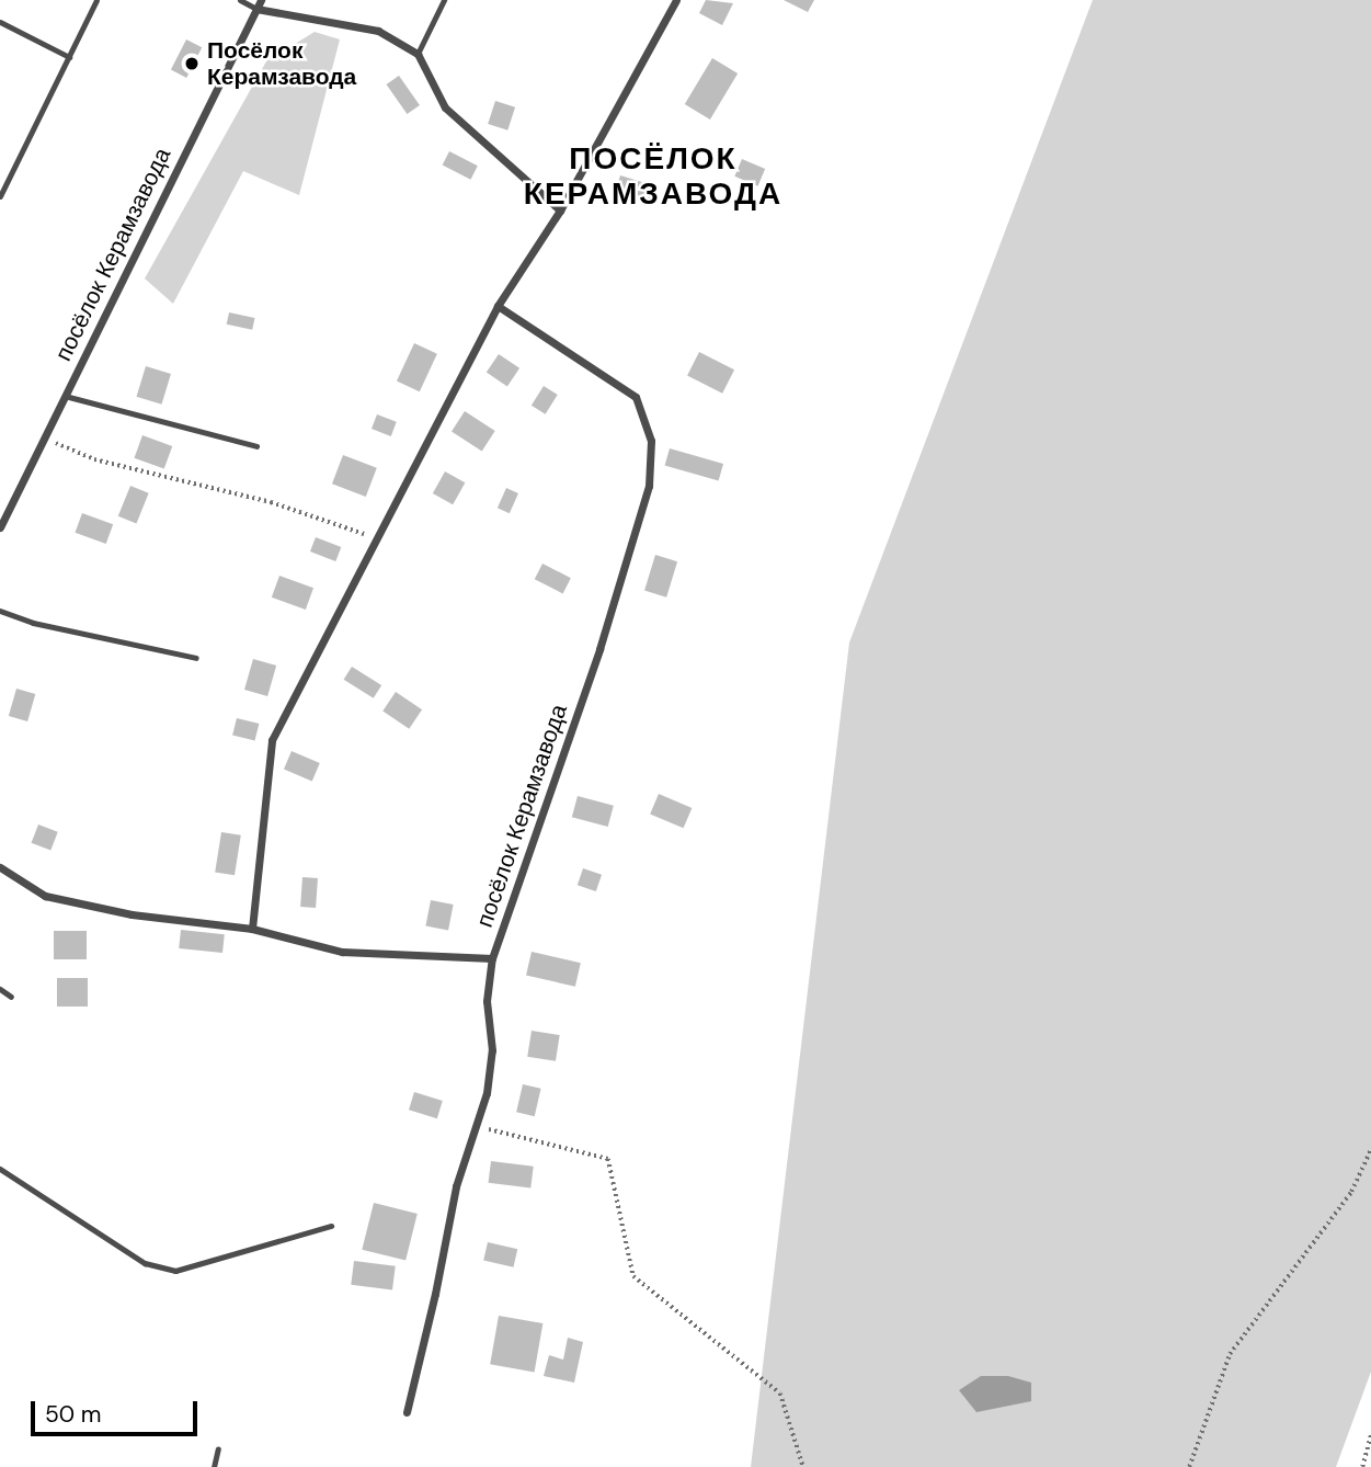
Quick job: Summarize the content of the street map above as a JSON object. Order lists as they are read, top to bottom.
{
  "streets": {
    "street": ["посёлок Керамзавода"]
  },
  "districts": ["ПОСЁЛОК КЕРАМЗАВОДА"],
  "places": ["Посёлок Керамзавода"],
  "scale_bar": "50 m"
}
